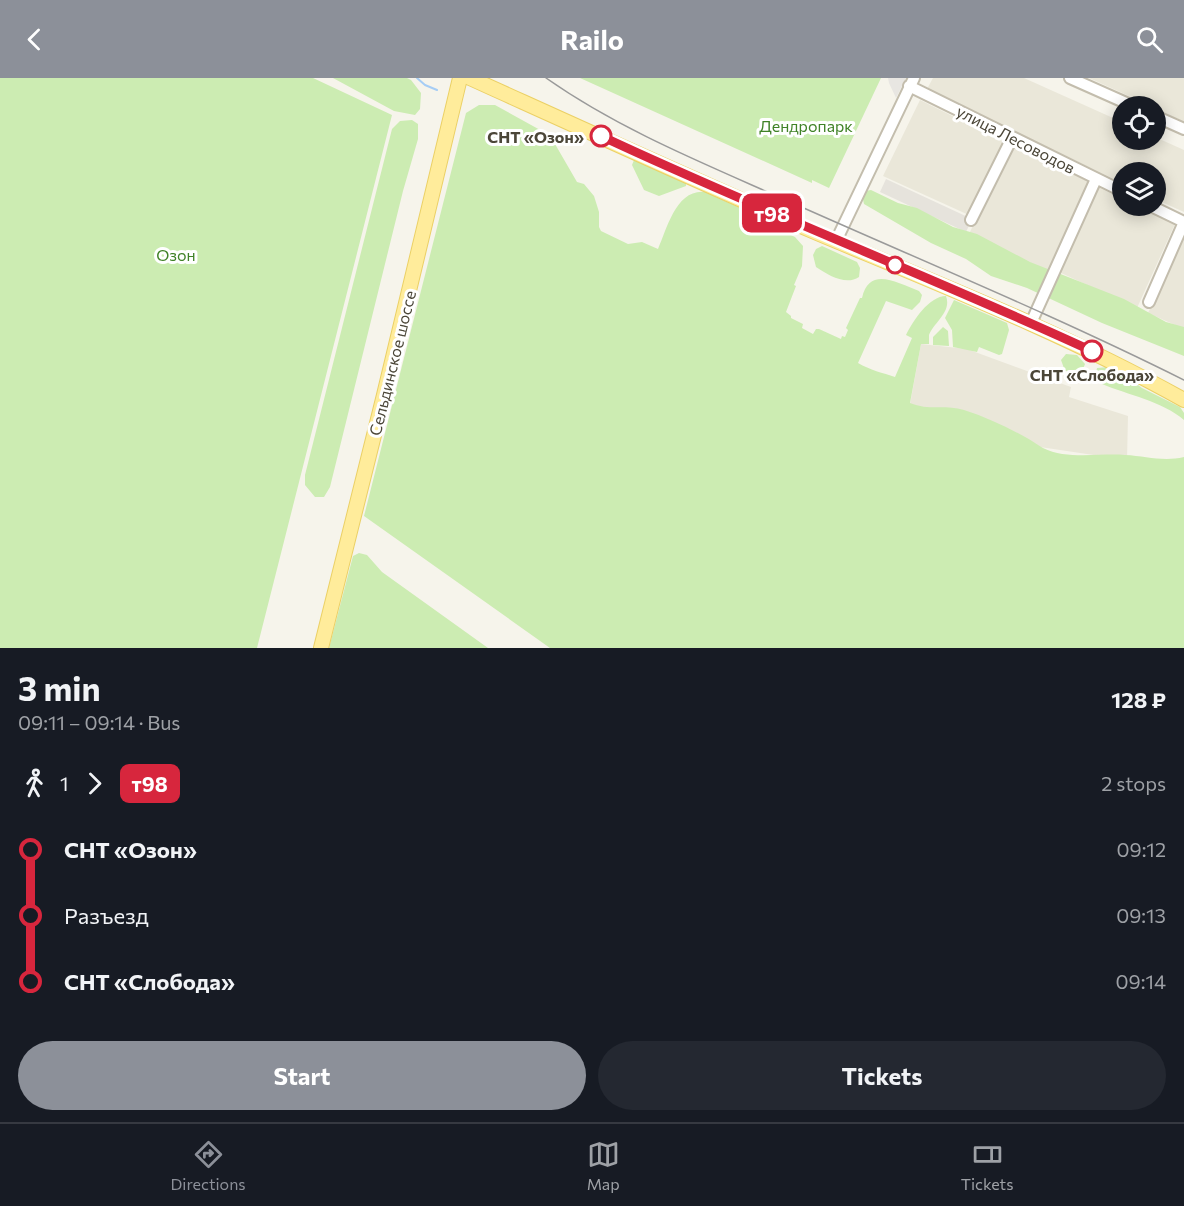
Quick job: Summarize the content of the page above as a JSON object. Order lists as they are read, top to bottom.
{
  "streets": {
    "main road": ["Сельдинское шоссе"],
    "street": ["улица Лесоводов"]
  },
  "parks": ["Дендропарк", "Озон"],
  "places": ["СНТ «Озон»", "СНТ «Слобода»"],
  "lines": ["bus line т98"],
  "page": {
    "header": "Railo",
    "on_map": "т98",
    "heading": ["3 min", "09:11 – 09:14 · Bus", "128 ₽"],
    "legs": ["1", "т98", "2 stops"],
    "list": [
      {
        "name": "СНТ «Озон»",
        "value": "09:12"
      },
      {
        "name": "Разъезд",
        "value": "09:13"
      },
      {
        "name": "СНТ «Слобода»",
        "value": "09:14"
      }
    ],
    "buttons": ["Start", "Tickets"],
    "tabs": ["Directions", "Map", "Tickets"]
  }
}
